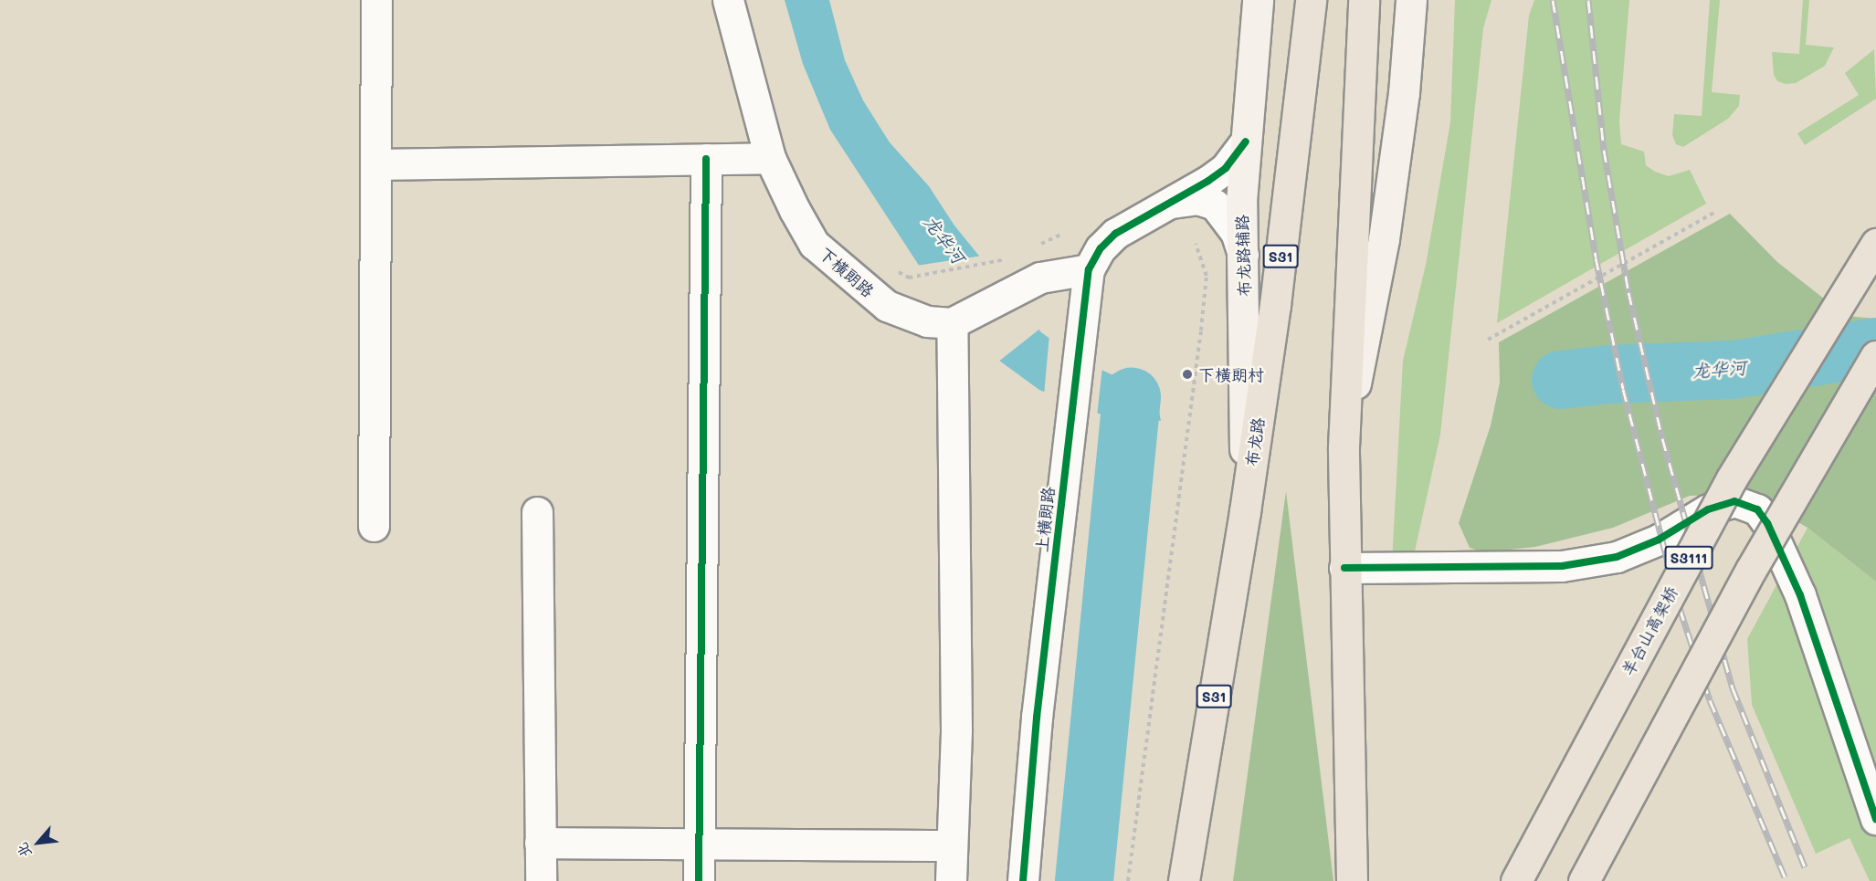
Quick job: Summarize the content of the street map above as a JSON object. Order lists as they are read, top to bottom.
{
  "streets": {
    "main road": [
      "布龙路辅路",
      "S31",
      "布龙路",
      "S3111",
      "羊台山高架桥"
    ],
    "street": ["下横朗路", "上横朗路"]
  },
  "crossings": [
    ["布龙路辅路", "布龙路"],
    ["布龙路辅路", "上横朗路"]
  ],
  "water": ["龙华河"],
  "places": ["下横朗村"],
  "north": "bottom left"
}
